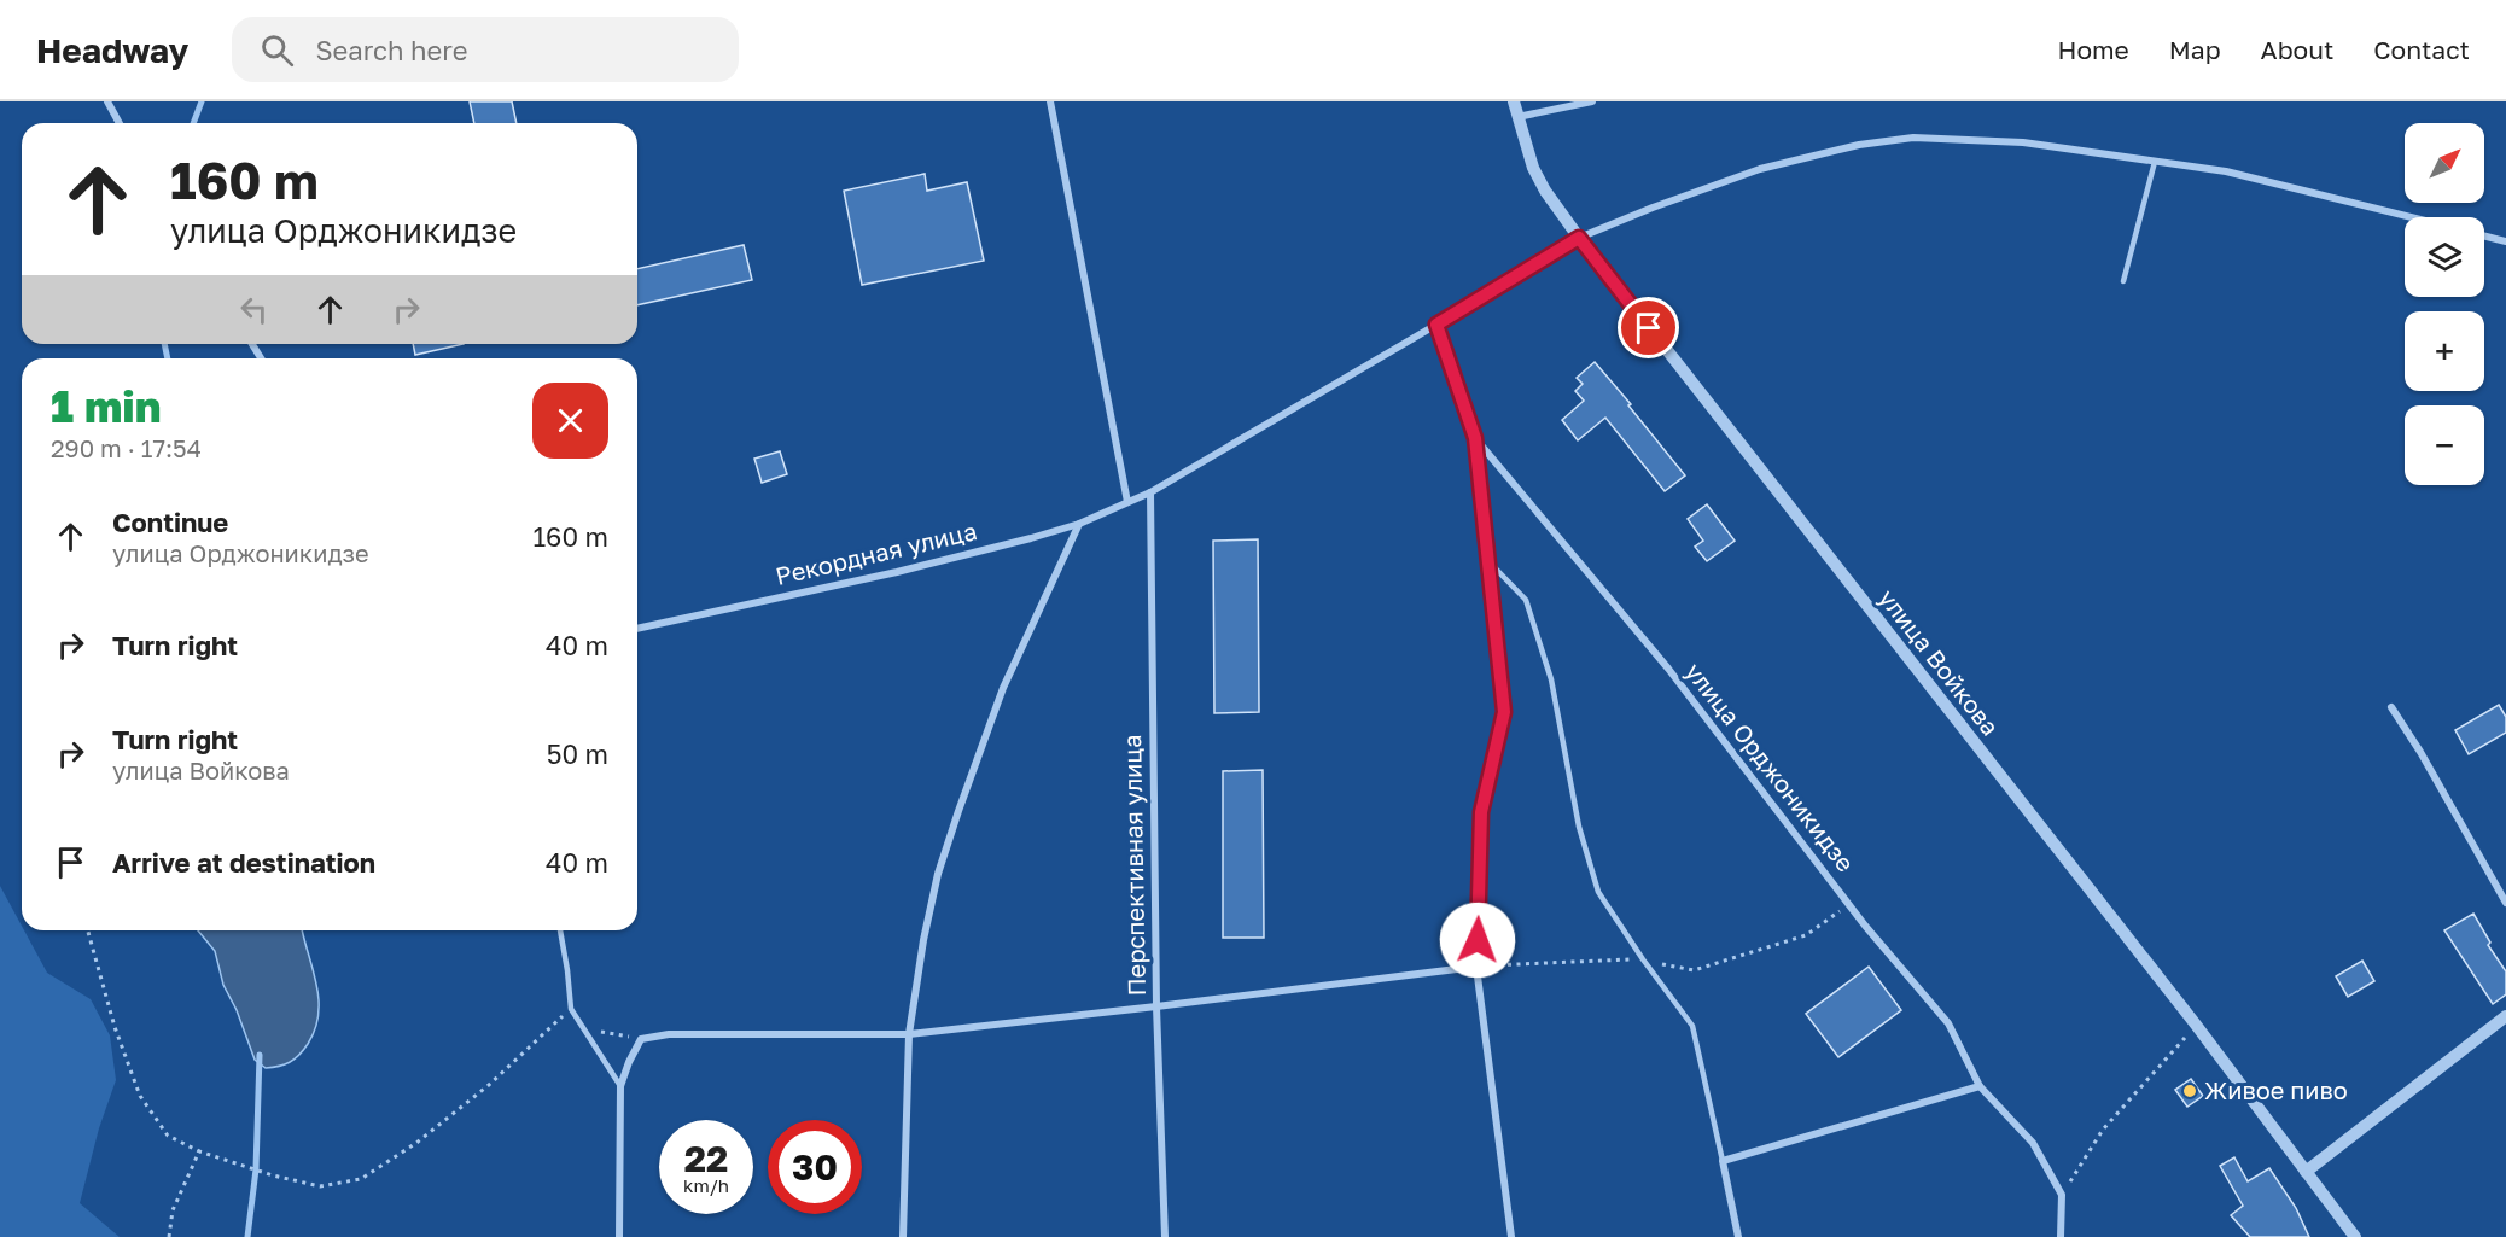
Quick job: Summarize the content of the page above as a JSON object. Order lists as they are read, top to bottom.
{
  "streets": {
    "street": [
      "Рекордная улица",
      "улица Войкова",
      "улица Орджоникидзе",
      "Перспективная улица"
    ]
  },
  "crossings": [
    ["Рекордная улица", "улица Войкова"],
    ["Рекордная улица", "улица Орджоникидзе"],
    ["Рекордная улица", "Перспективная улица"]
  ],
  "places": ["Живое пиво"],
  "north": "top right",
  "page": {
    "header": "Headway",
    "search": "Search here",
    "nav": [
      "Home",
      "Map",
      "About",
      "Contact"
    ],
    "map_buttons": ["+", "−"],
    "turn": ["160 m", "улица Орджоникидзе"],
    "heading": ["1 min", "290 m · 17:54"],
    "list": [
      {
        "name": "Continue",
        "note": "улица Орджоникидзе",
        "value": "160 m"
      },
      {
        "name": "Turn right",
        "value": "40 m"
      },
      {
        "name": "Turn right",
        "note": "улица Войкова",
        "value": "50 m"
      },
      {
        "name": "Arrive at destination",
        "value": "40 m"
      }
    ],
    "speed": "22 km/h",
    "limit": "30"
  }
}
